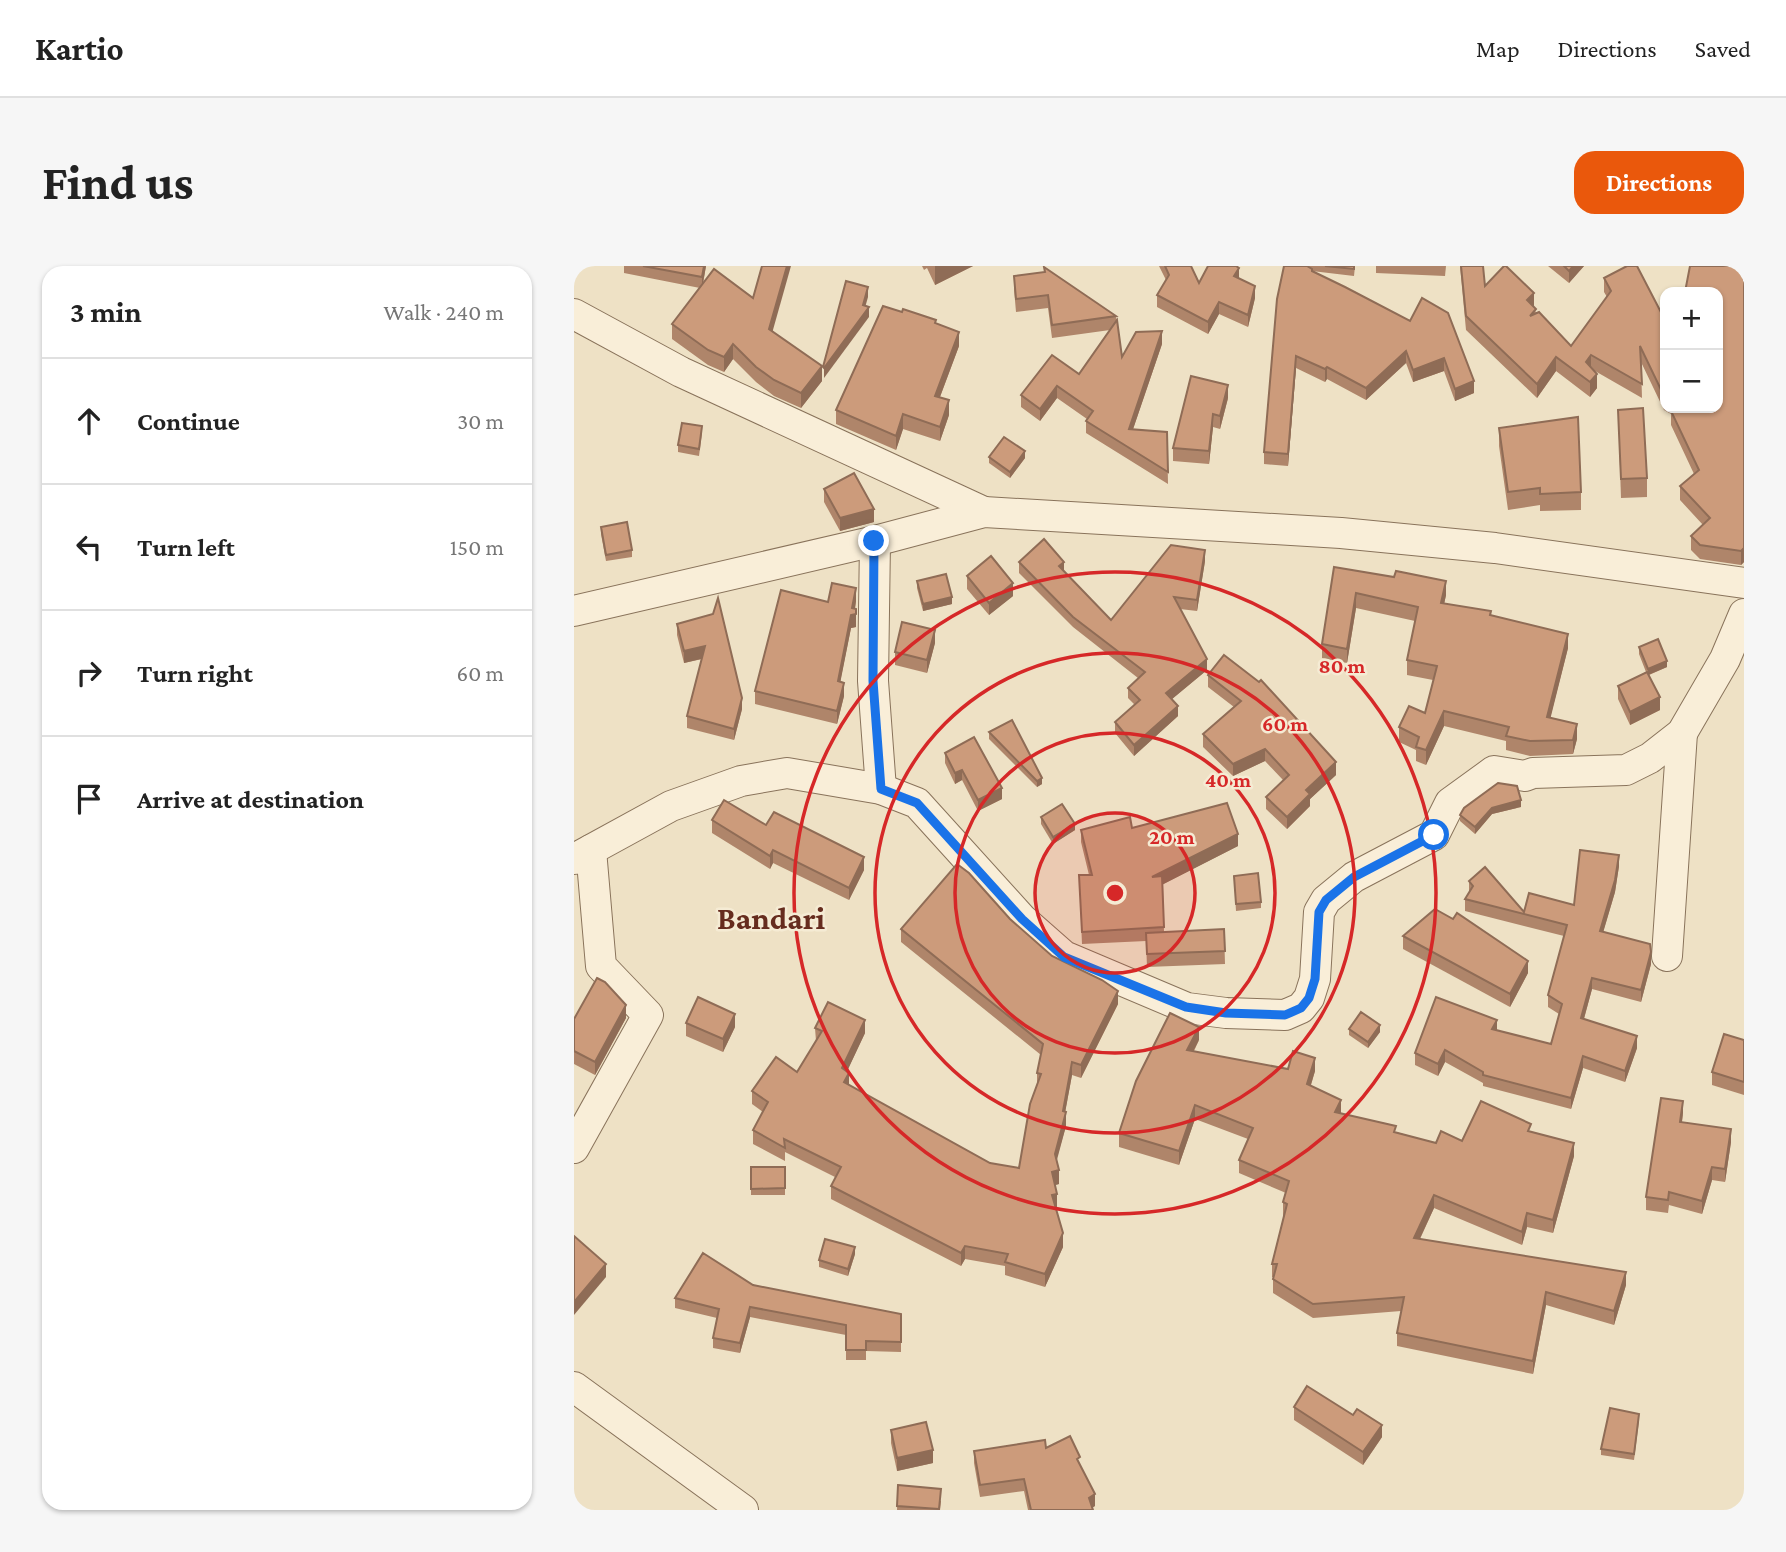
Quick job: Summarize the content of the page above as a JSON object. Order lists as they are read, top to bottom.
{
  "districts": ["Bandari"],
  "page": {
    "header": "Kartio",
    "nav": ["Map", "Directions", "Saved"],
    "buttons": "Directions",
    "title": "Find us",
    "heading": ["3 min", "Walk · 240 m"],
    "map_buttons": ["+", "−"],
    "list": [
      ["Continue", "30 m"],
      ["Turn left", "150 m"],
      ["Turn right", "60 m"],
      "Arrive at destination"
    ]
  },
  "rings": [
    "80 m",
    "60 m",
    "40 m",
    "20 m"
  ]
}
